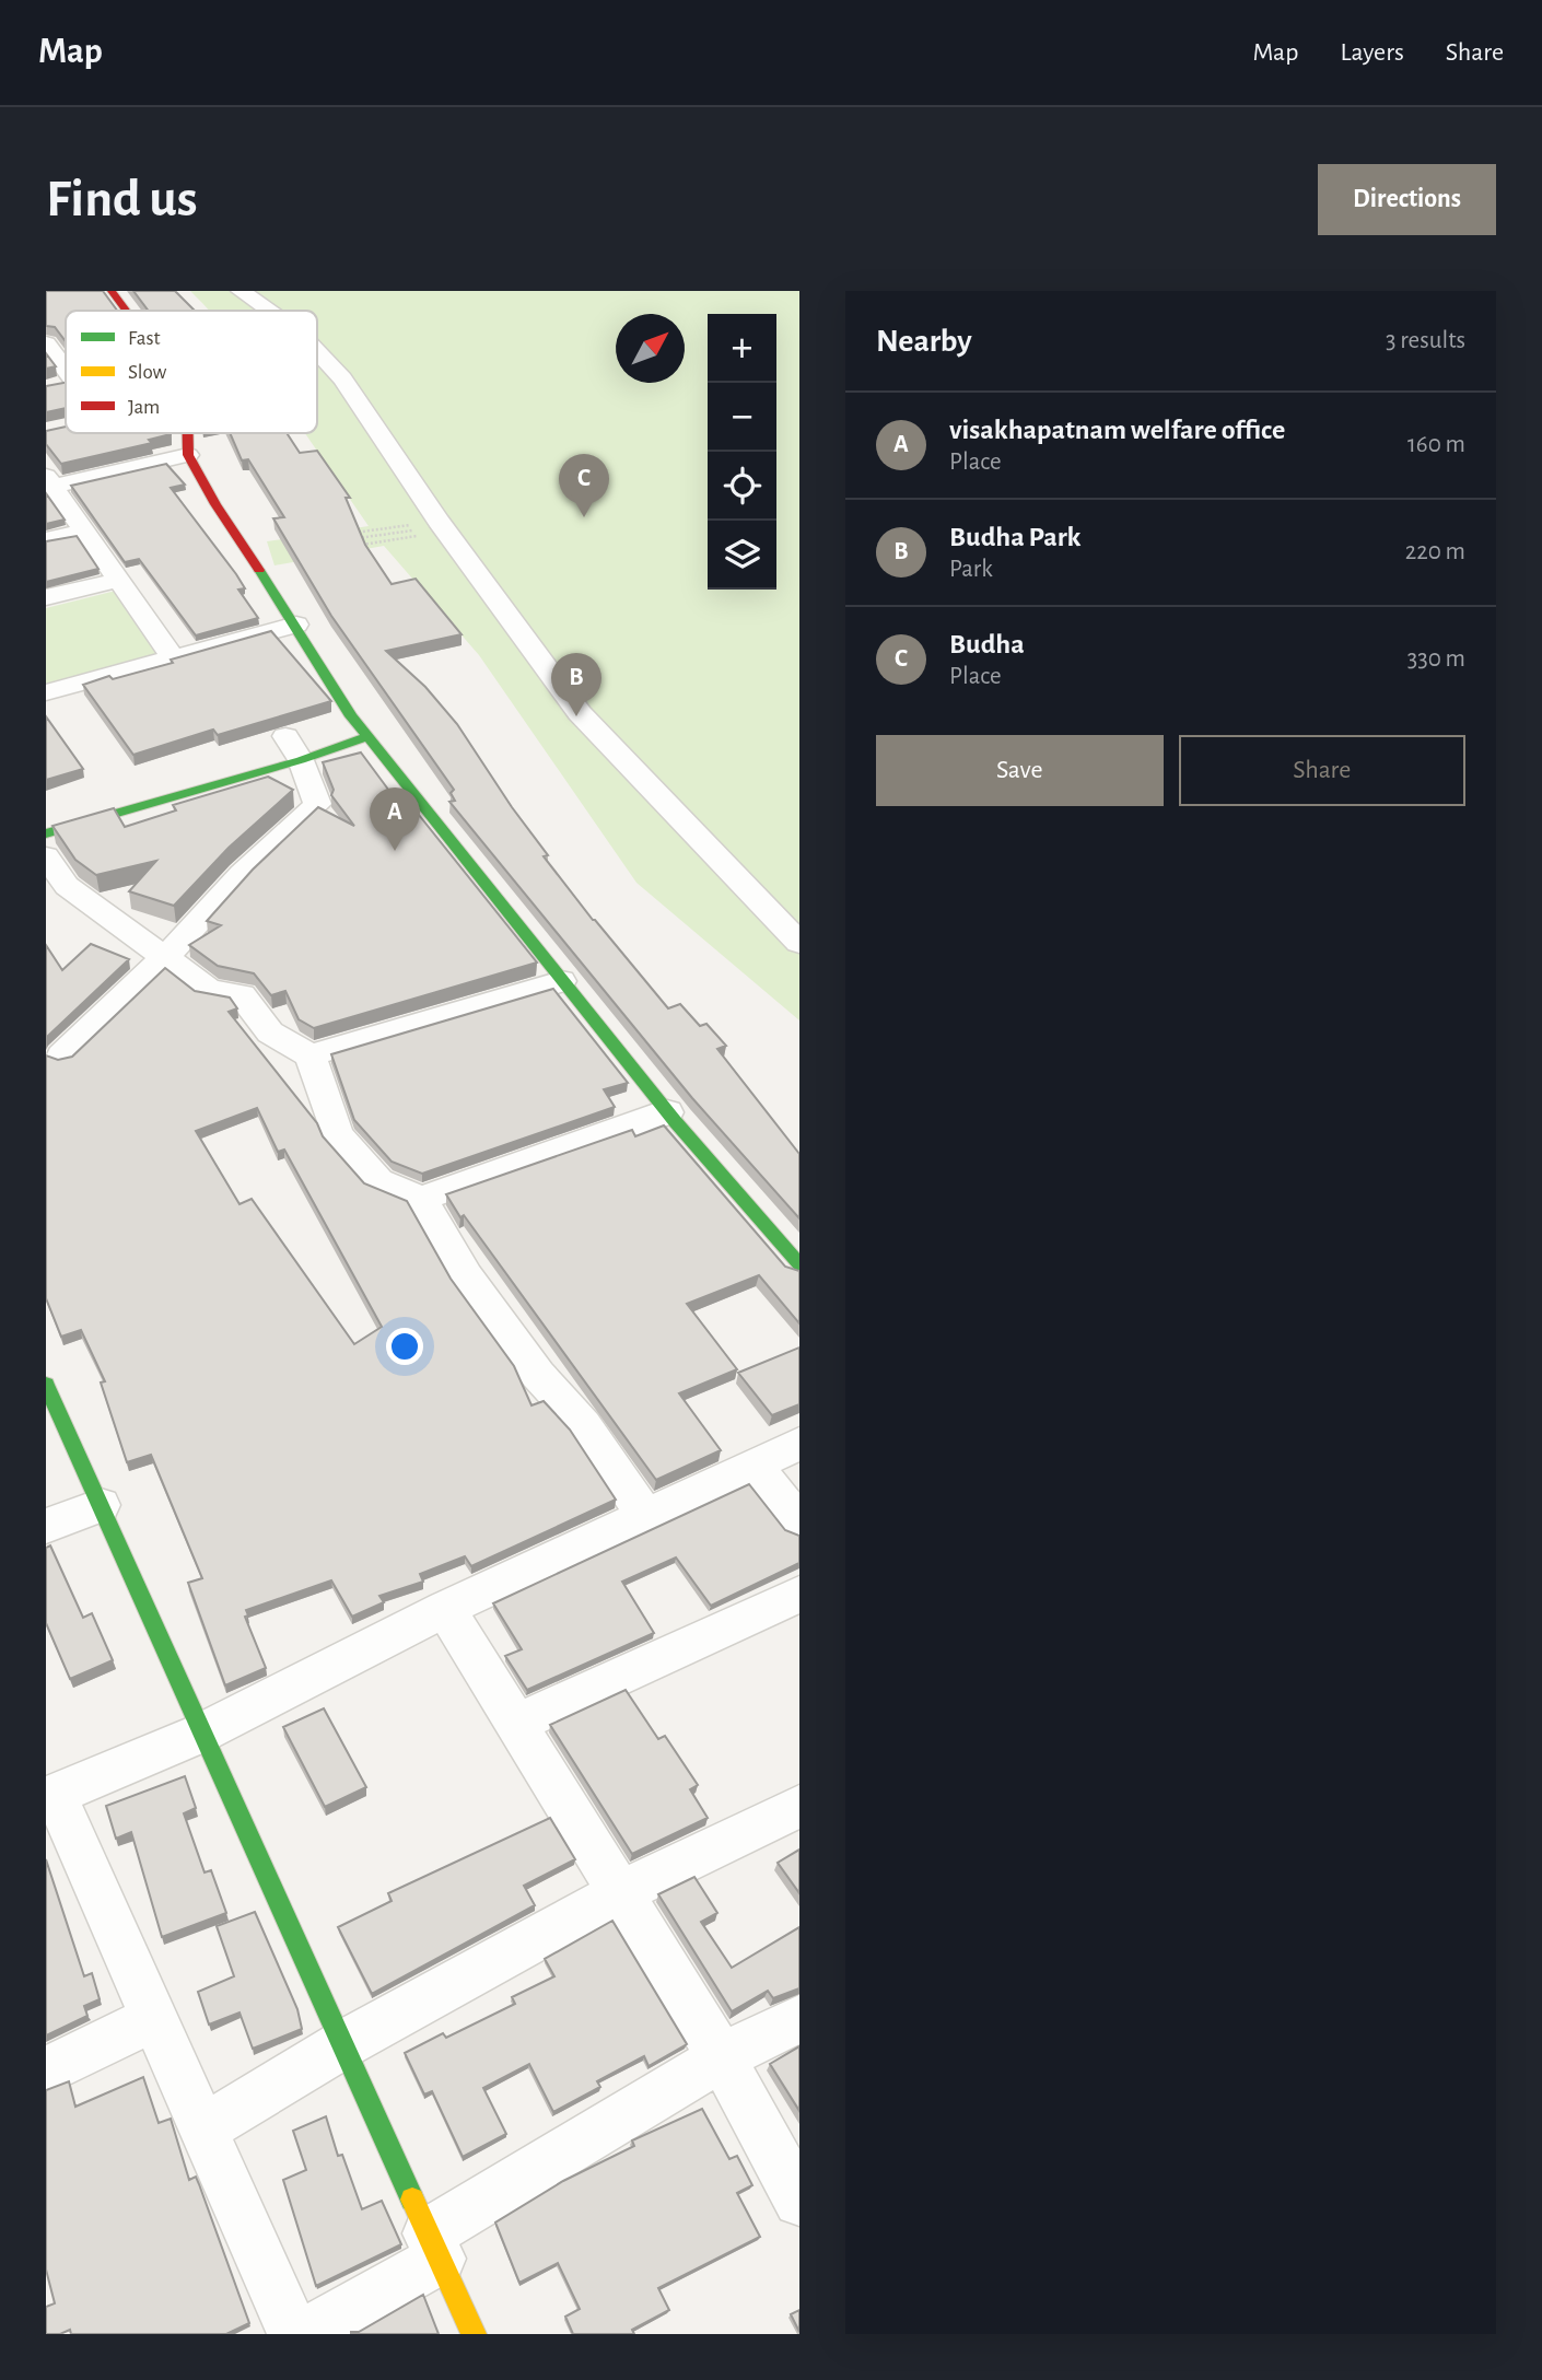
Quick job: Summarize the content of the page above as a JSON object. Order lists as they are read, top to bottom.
{
  "legend": ["Fast", "Slow", "Jam"],
  "north": "top right",
  "page": {
    "header": "Map",
    "nav": ["Map", "Layers", "Share"],
    "buttons": [
      "Directions",
      ["Save", "Share"]
    ],
    "title": "Find us",
    "heading": ["Nearby", "3 results"],
    "map_buttons": ["+", "−"],
    "list": [
      {
        "mark": "A",
        "name": "visakhapatnam welfare office",
        "note": "Place",
        "value": "160 m"
      },
      {
        "mark": "B",
        "name": "Budha Park",
        "note": "Park",
        "value": "220 m"
      },
      {
        "mark": "C",
        "name": "Budha",
        "note": "Place",
        "value": "330 m"
      }
    ],
    "pins": ["C", "B", "A"]
  }
}
